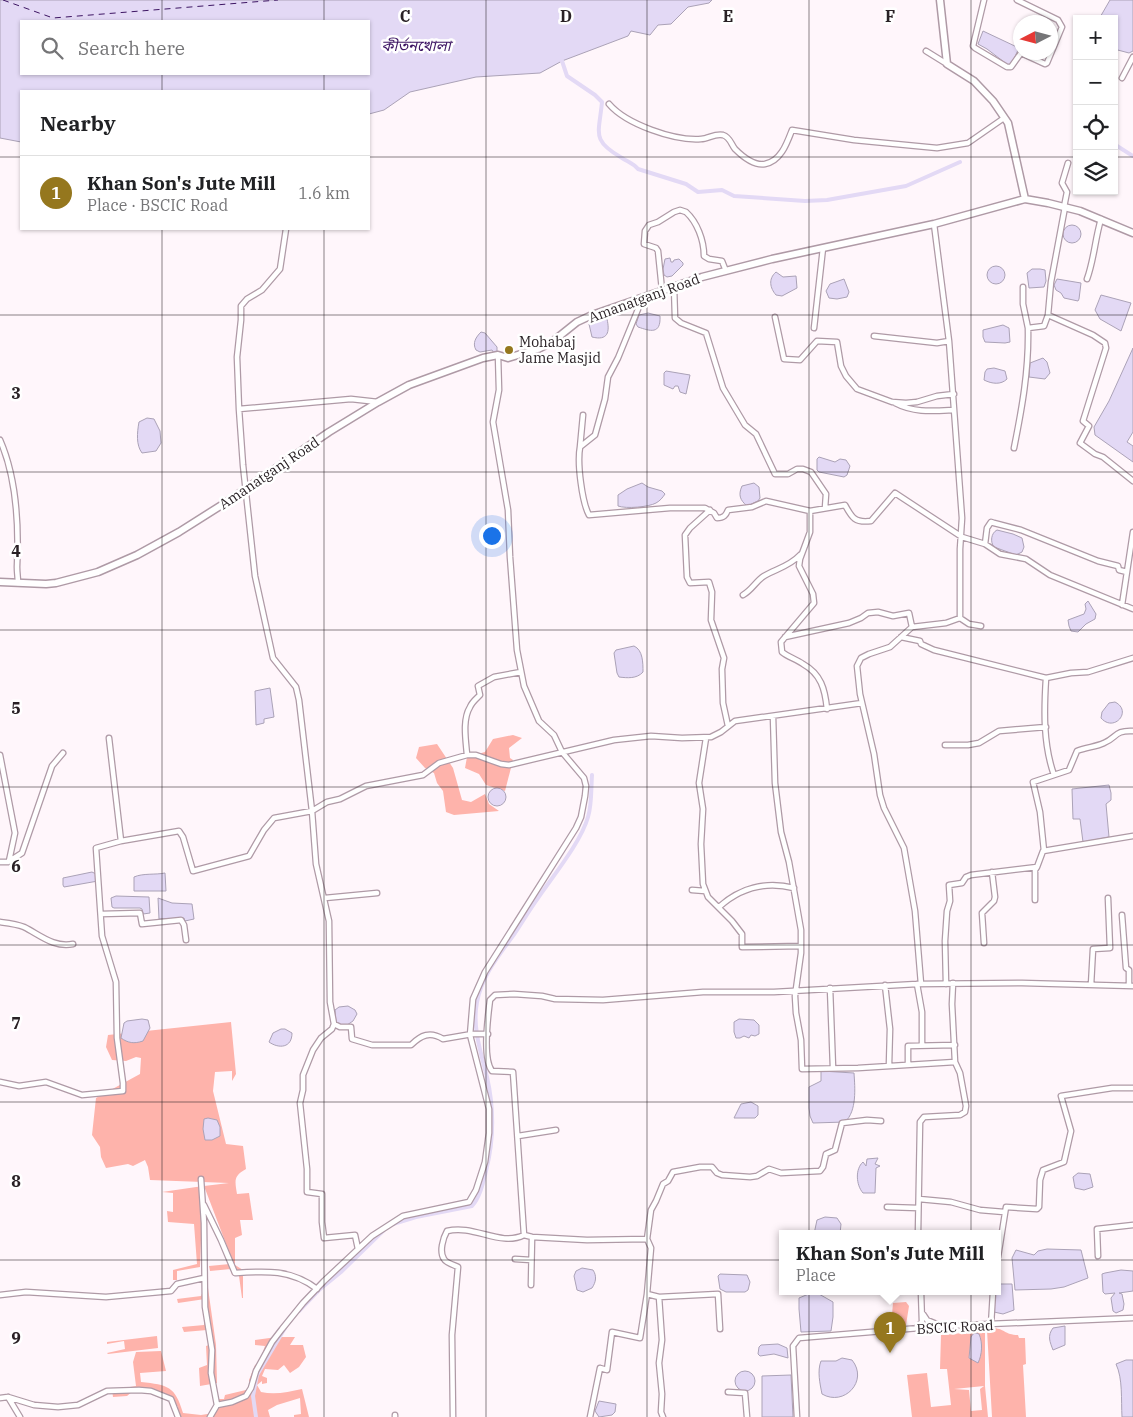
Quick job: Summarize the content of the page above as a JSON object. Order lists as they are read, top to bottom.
{
  "streets": {
    "main road": ["Amanatganj Road"],
    "street": ["BSCIC Road"]
  },
  "water": ["কীর্তনখোলা"],
  "places": ["Mohabaj Jame Masjid"],
  "north": "left",
  "page": {
    "map_buttons": ["+", "−"],
    "search": "Search here",
    "heading": "Nearby",
    "list": [
      {
        "mark": "1",
        "name": "Khan Son's Jute Mill",
        "note": "Place · BSCIC Road",
        "value": "1.6 km"
      }
    ],
    "popup": ["Khan Son's Jute Mill", "Place"],
    "pins": "1"
  },
  "grid": {
    "columns": [
      "C",
      "D",
      "E",
      "F"
    ],
    "rows": [
      "3",
      "4",
      "5",
      "6",
      "7",
      "8",
      "9"
    ]
  }
}
